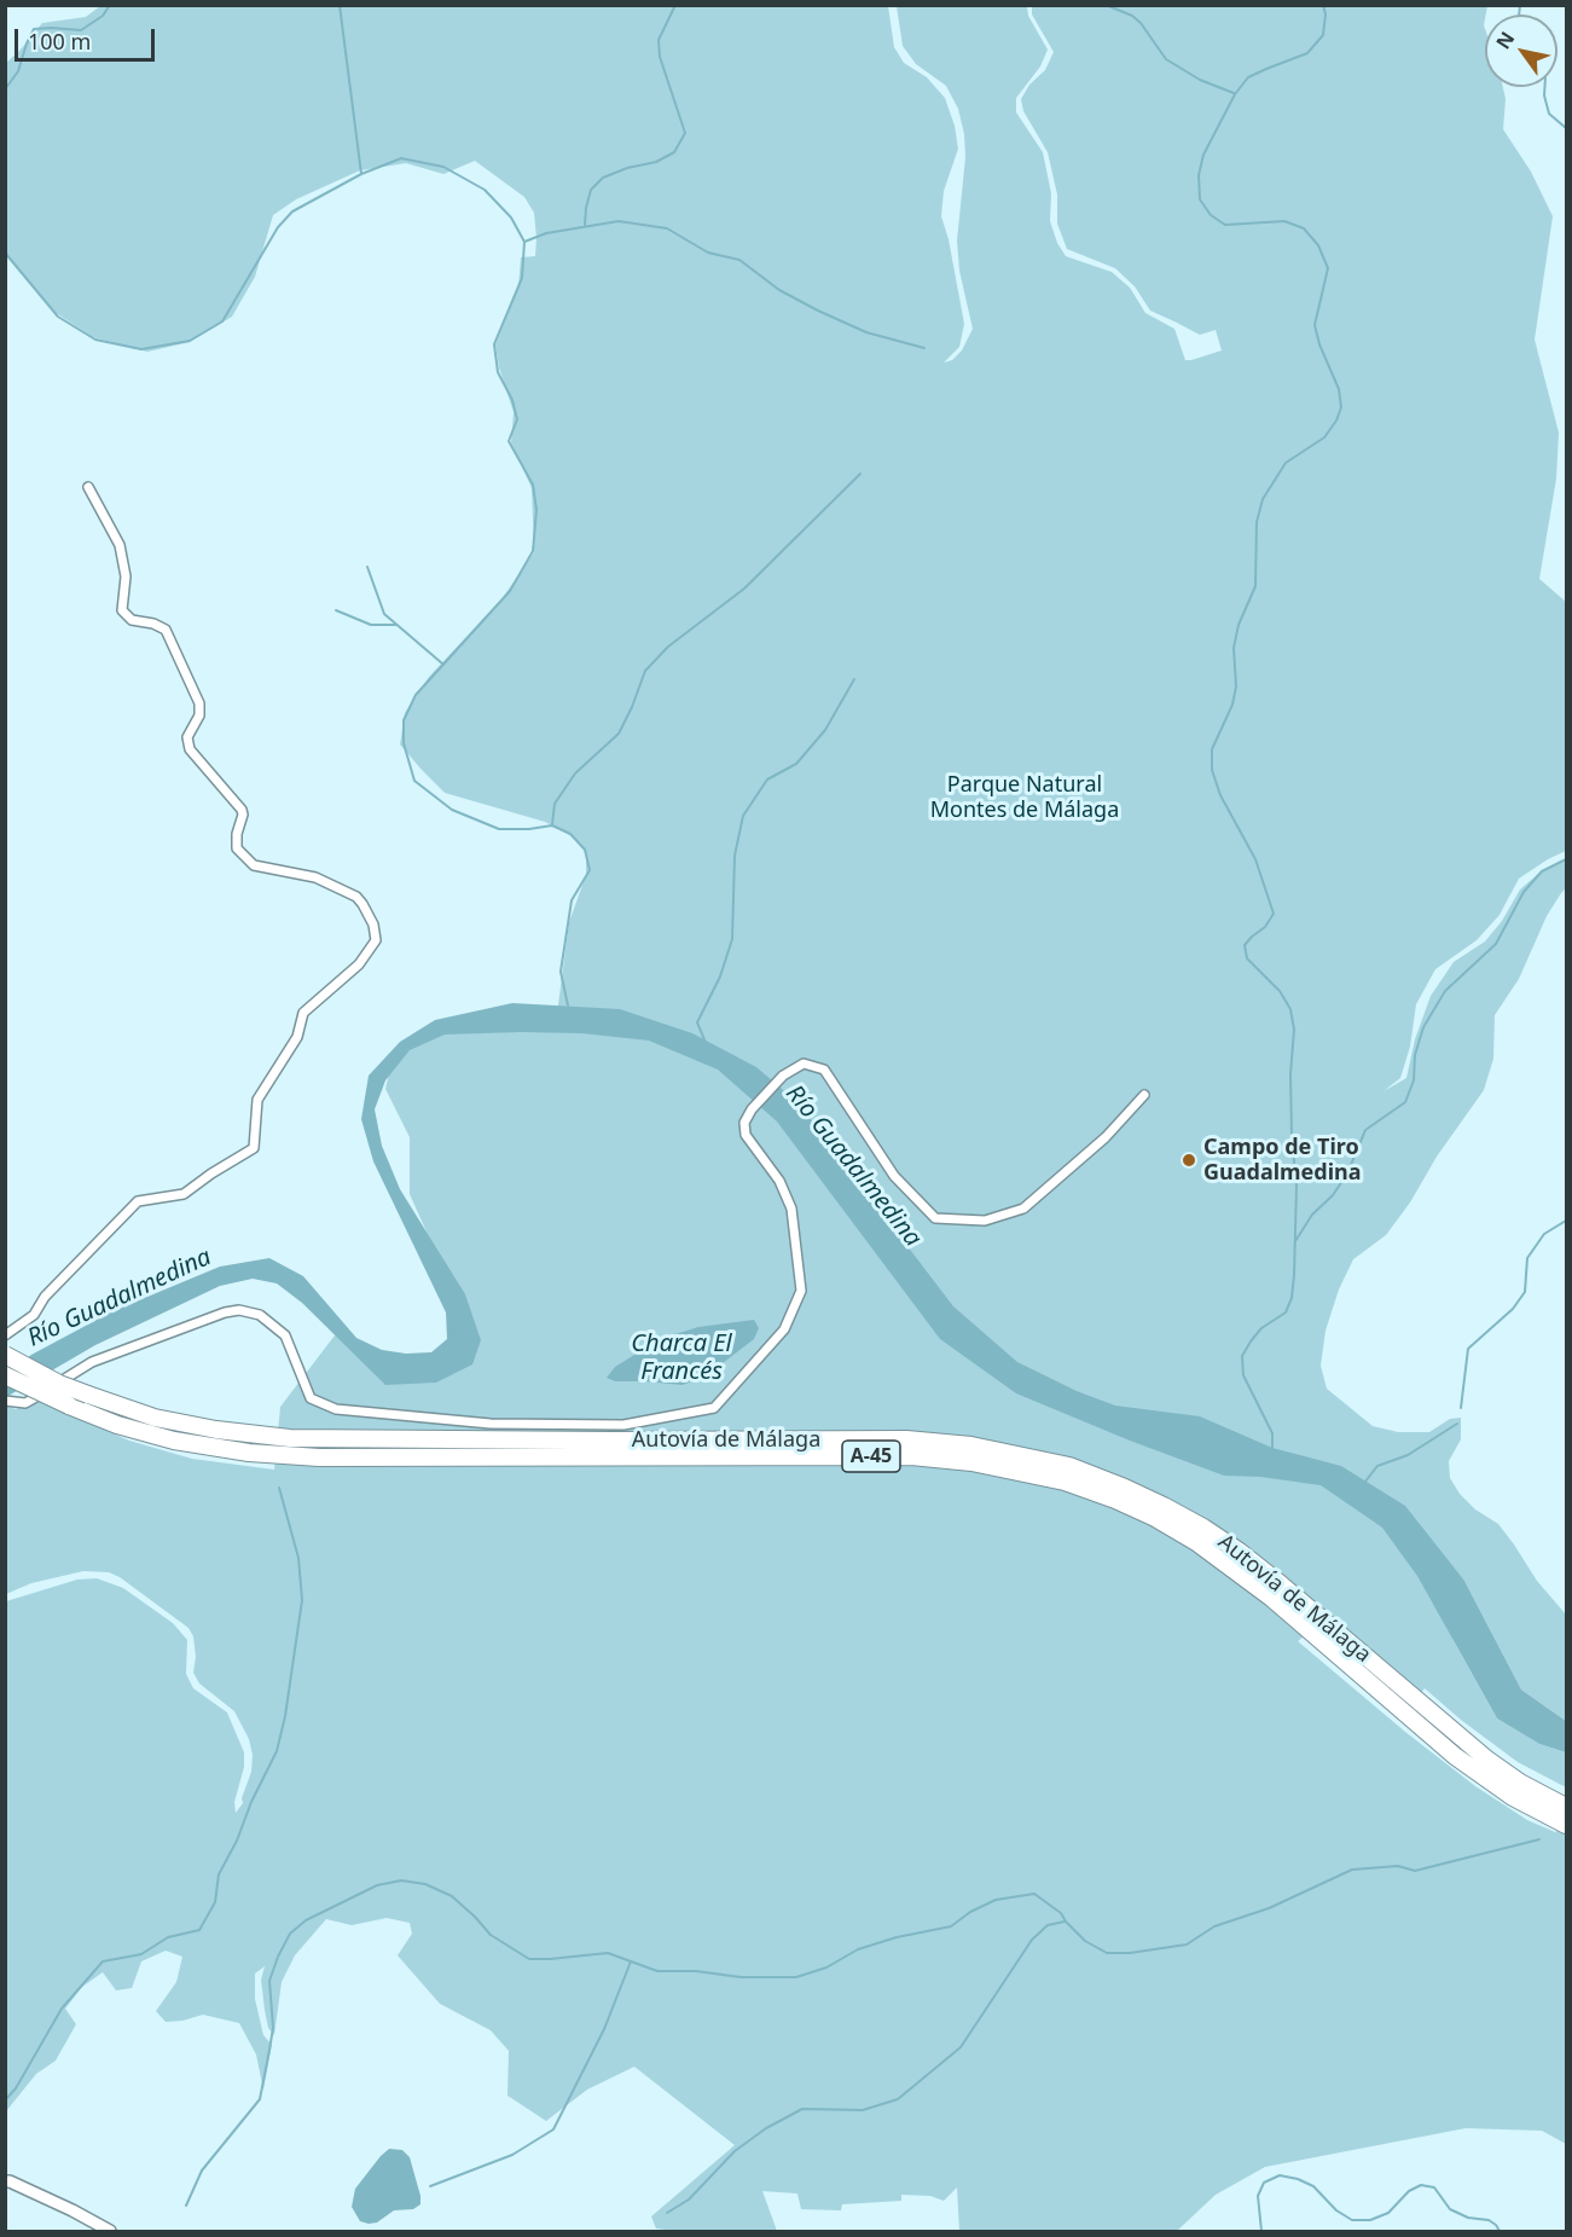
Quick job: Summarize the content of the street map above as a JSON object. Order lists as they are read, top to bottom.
{
  "streets": {
    "highway": ["Autovía de Málaga", "A-45"]
  },
  "water": ["Río Guadalmedina", "Charca El Francés"],
  "parks": ["Parque Natural Montes de Málaga"],
  "places": ["Campo de Tiro Guadalmedina"],
  "scale_bar": "100 m",
  "north": "top left"
}
